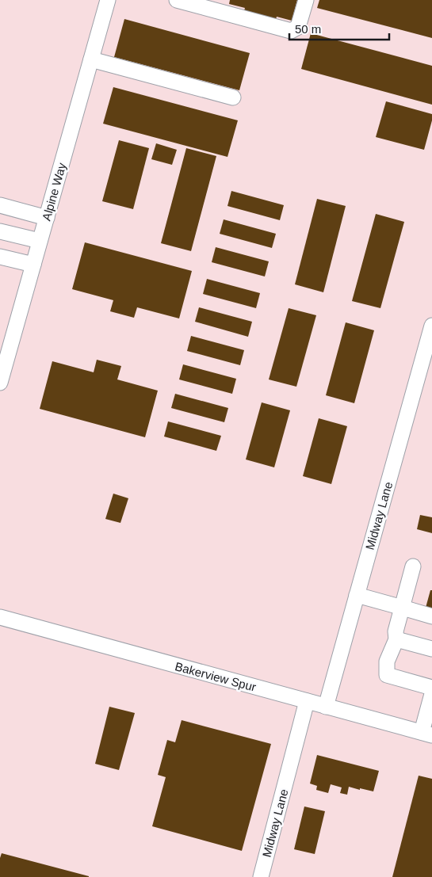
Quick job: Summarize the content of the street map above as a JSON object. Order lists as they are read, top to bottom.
{
  "streets": {
    "street": ["Alpine Way", "Midway Lane", "Bakerview Spur"]
  },
  "crossings": [
    ["Midway Lane", "Bakerview Spur"]
  ],
  "scale_bar": "50 m"
}
